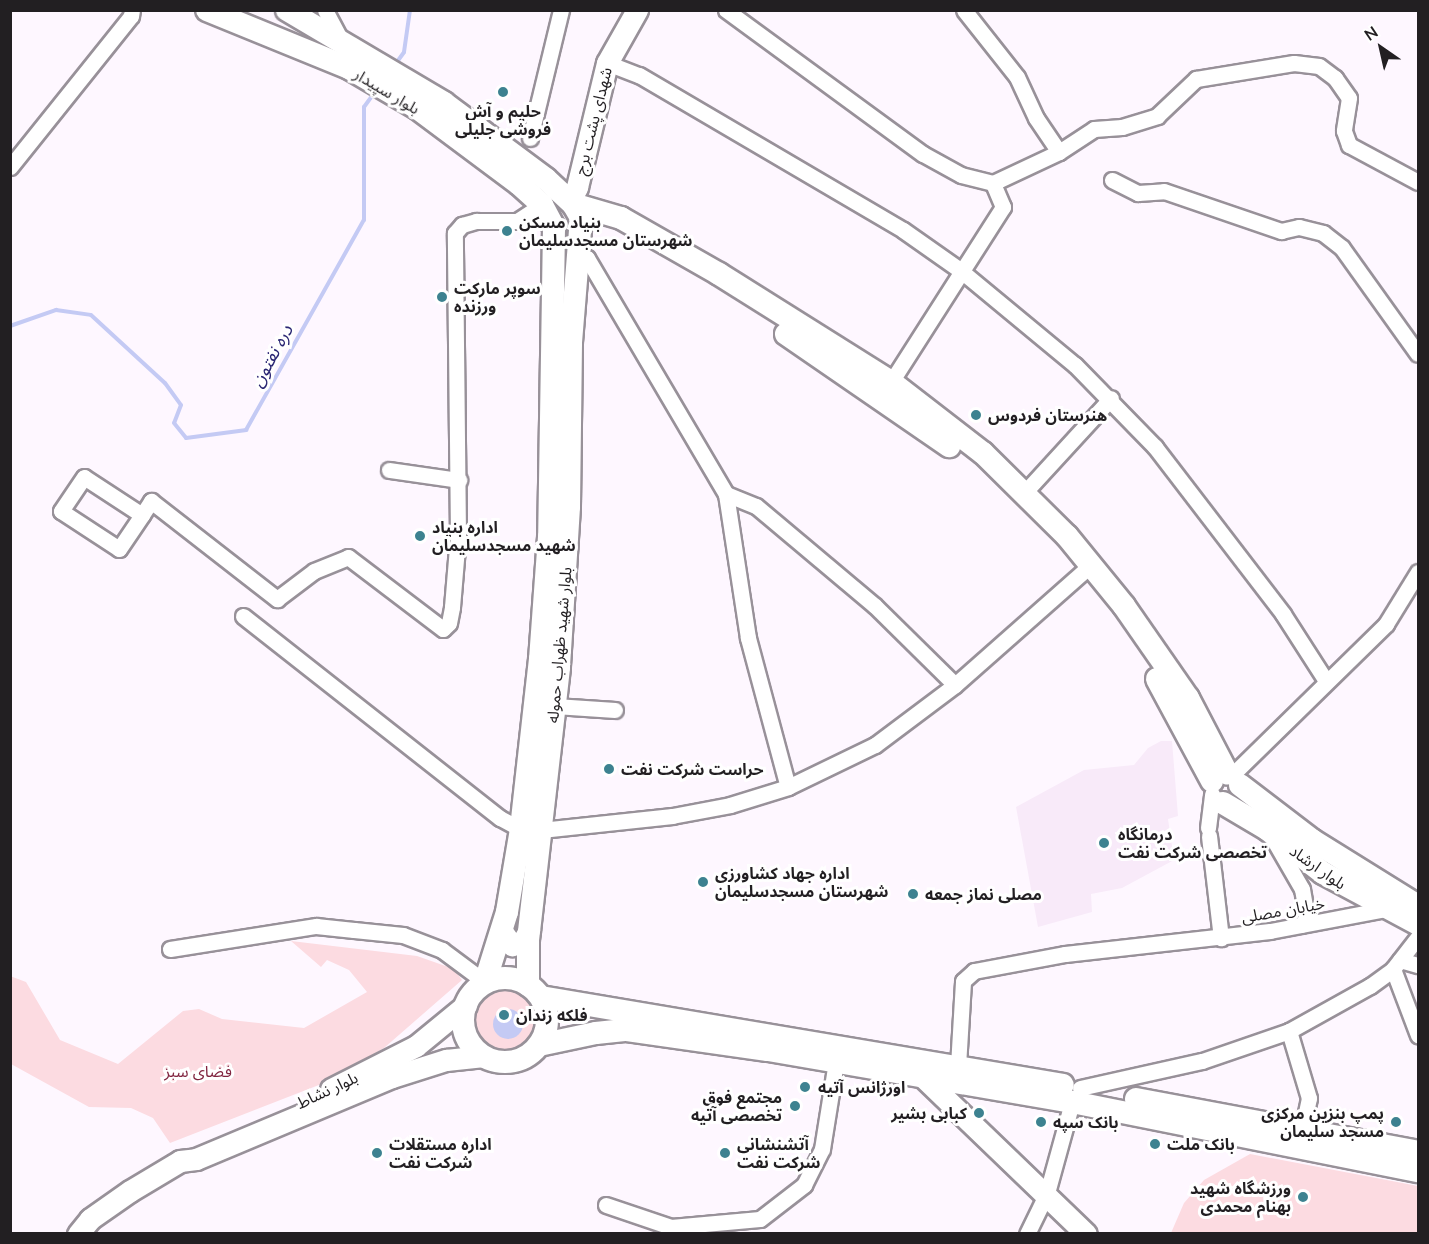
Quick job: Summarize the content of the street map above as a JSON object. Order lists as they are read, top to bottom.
{
  "streets": {
    "main road": [
      "بلوار سپیدار",
      "شهدای پشت برج",
      "بلوار شهید ظهراب حموله",
      "بلوار ارشاد",
      "بلوار نشاط"
    ],
    "street": ["خیابان مصلی"]
  },
  "crossings": [
    ["بلوار سپیدار", "شهدای پشت برج"],
    ["بلوار شهید ظهراب حموله", "بلوار نشاط"],
    ["بلوار ارشاد", "خیابان مصلی"]
  ],
  "water": ["دره نفتون"],
  "parks": ["فضای سبز"],
  "places": [
    "حلیم و آش فروشی جلیلی",
    "بنیاد مسکن شهرستان مسجدسلیمان",
    "سوپر مارکت ورزنده",
    "هنرستان فردوس",
    "اداره بنیاد شهید مسجدسلیمان",
    "حراست شرکت نفت",
    "درمانگاه تخصصی شرکت نفت",
    "اداره جهاد کشاورزی شهرستان مسجدسلیمان",
    "مصلی نماز جمعه",
    "فلکه زندان",
    "اورژانس آتیه",
    "مجتمع فوق تخصصی آتیه",
    "کبابی بشیر",
    "بانک سپه",
    "پمپ بنزین مرکزی مسجد سلیمان",
    "بانک ملت",
    "اداره مستقلات شرکت نفت",
    "آتشنشانی شرکت نفت",
    "ورزشگاه شهید بهنام محمدی"
  ],
  "north": "top left"
}
